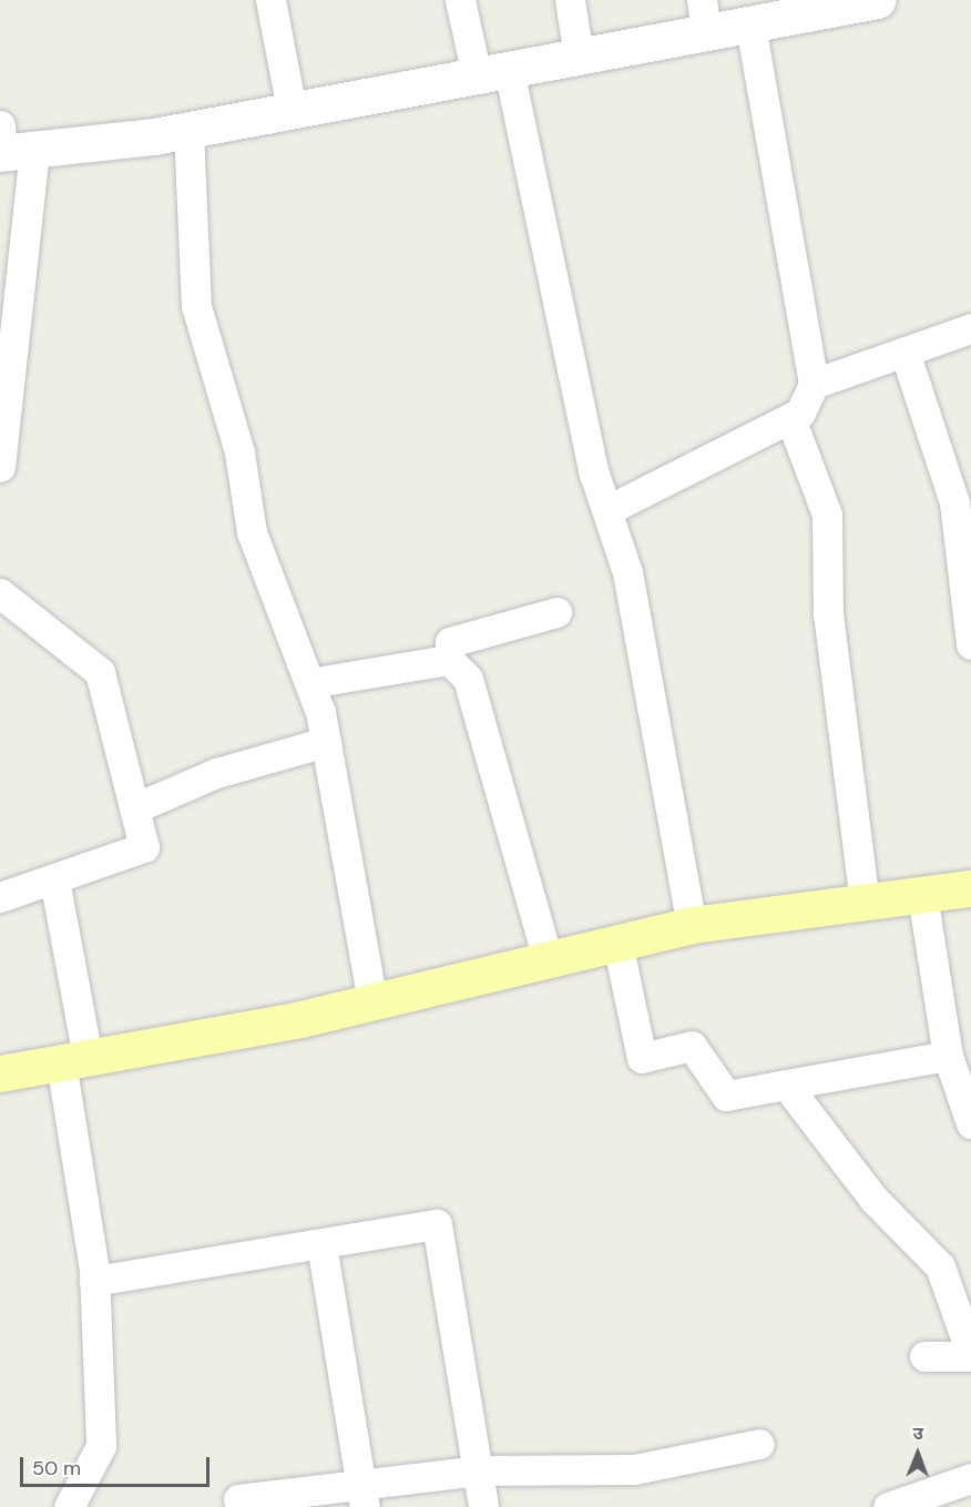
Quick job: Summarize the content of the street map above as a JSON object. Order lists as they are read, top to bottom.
{
  "scale_bar": "50 m",
  "north": "top"
}
